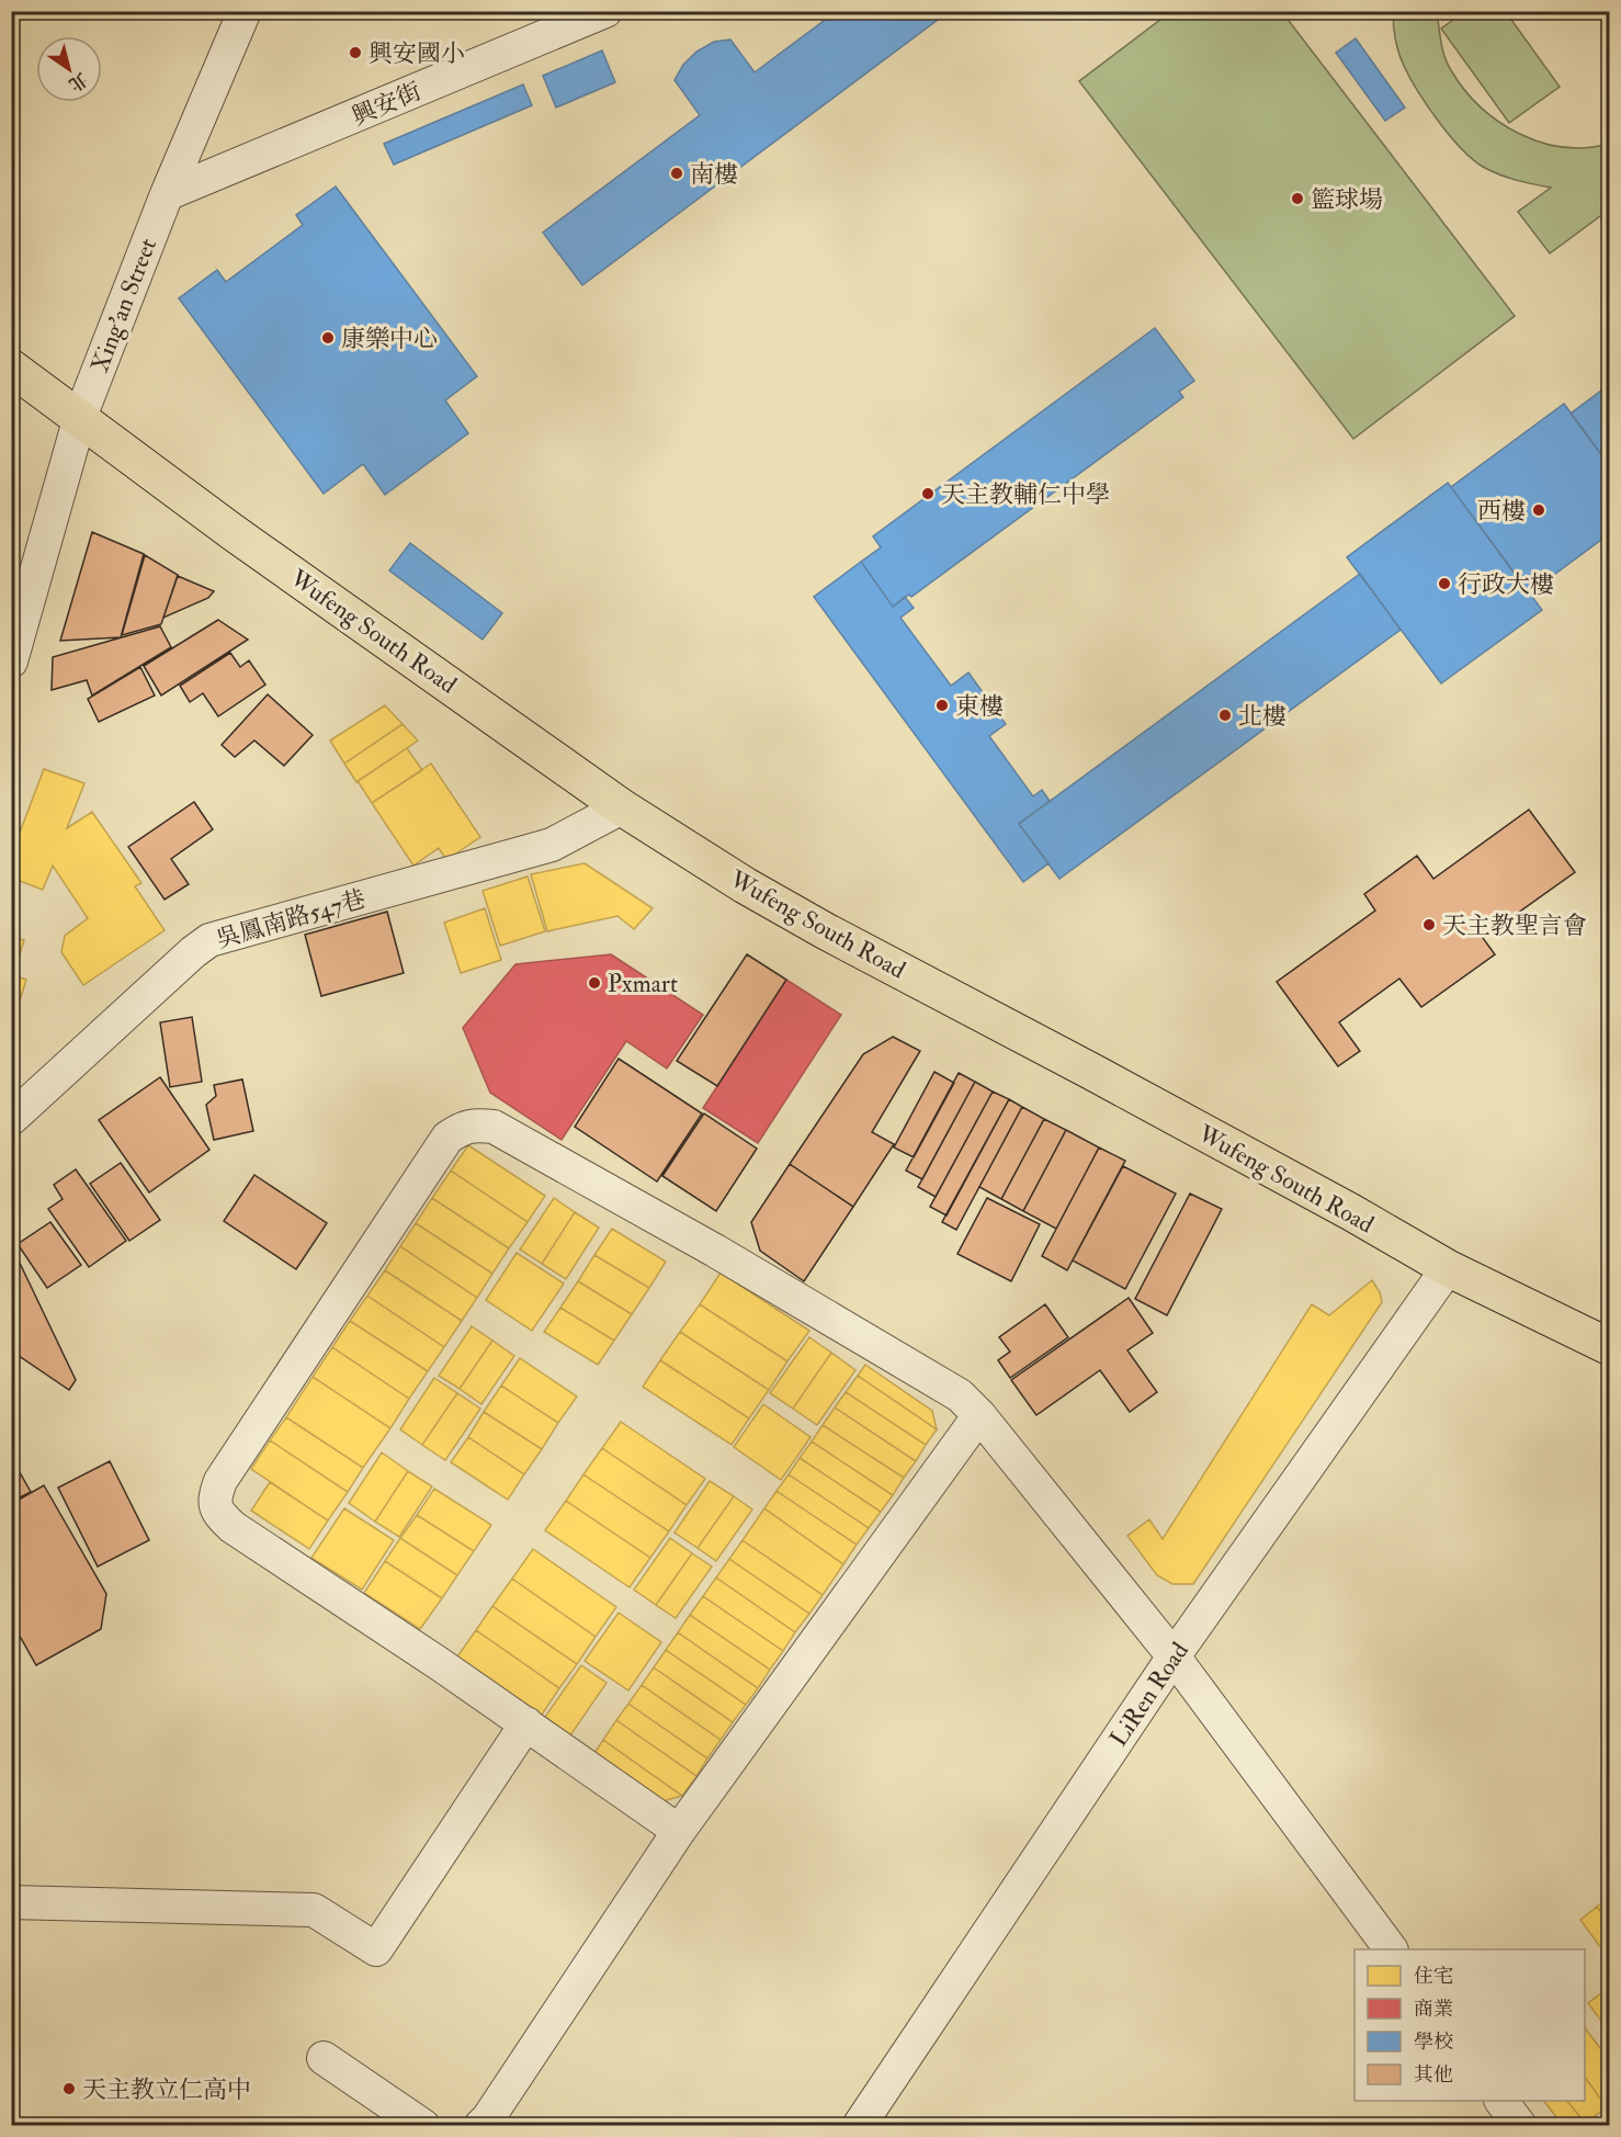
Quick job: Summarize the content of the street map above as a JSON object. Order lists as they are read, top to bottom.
{
  "streets": {
    "main road": ["Wufeng South Road"],
    "street": [
      "興安街",
      "Xing'an Street",
      "吳鳳南路547巷",
      "LiRen Road"
    ]
  },
  "crossings": [
    ["興安街", "Xing'an Street"],
    ["Xing'an Street", "Wufeng South Road"],
    ["Wufeng South Road", "吳鳳南路547巷"],
    ["Wufeng South Road", "LiRen Road"]
  ],
  "places": [
    "興安國小",
    "南樓",
    "籃球場",
    "康樂中心",
    "天主教輔仁中學",
    "西樓",
    "行政大樓",
    "東樓",
    "北樓",
    "天主教聖言會",
    "Pxmart",
    "天主教立仁高中"
  ],
  "legend": [
    "住宅",
    "商業",
    "學校",
    "其他"
  ],
  "north": "bottom right"
}
